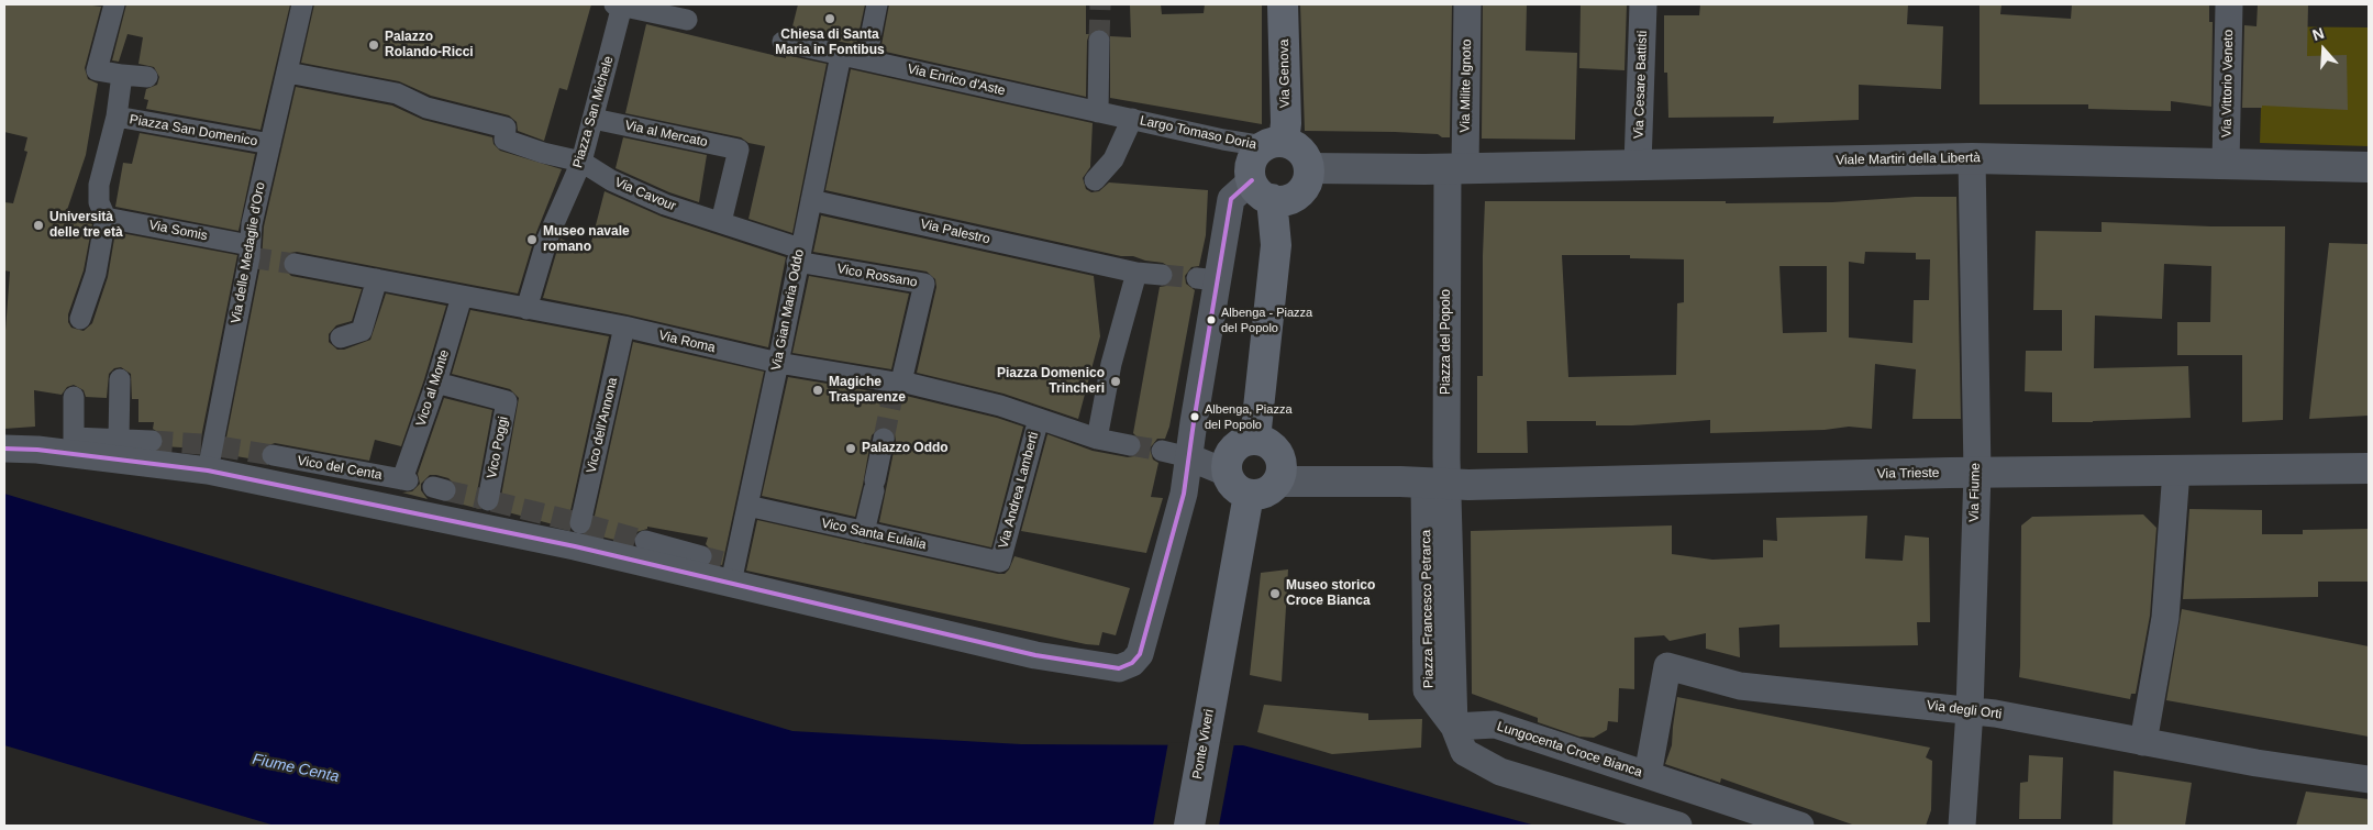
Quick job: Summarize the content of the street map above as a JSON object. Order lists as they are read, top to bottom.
{
  "streets": {
    "main road": ["Via Genova", "Ponte Viveri"],
    "street": [
      "Via Enrico d'Aste",
      "Via Vittorio Veneto",
      "Via Cesare Battisti",
      "Via Milite Ignoto",
      "Piazza San Michele",
      "Piazza San Domenico",
      "Largo Tomaso Doria",
      "Via al Mercato",
      "Viale Martiri della Libertà",
      "Via Cavour",
      "Via Somis",
      "Via Palestro",
      "Via delle Medaglie d'Oro",
      "Vico Rossano",
      "Via Gian Maria Oddo",
      "Via Roma",
      "Piazza del Popolo",
      "Vico al Monte",
      "Vico dell'Annona",
      "Vico Poggi",
      "Vico del Centa",
      "Via Trieste",
      "Via Andrea Lamberti",
      "Via Fiume",
      "Vico Santa Eulalia",
      "Via degli Orti",
      "Lungocenta Croce Bianca"
    ]
  },
  "crossings": [
    ["Via Genova", "Largo Tomaso Doria"],
    ["Via Enrico d'Aste", "Largo Tomaso Doria"],
    ["Via Enrico d'Aste", "Via Gian Maria Oddo"],
    ["Via Vittorio Veneto", "Viale Martiri della Libertà"],
    ["Via Cesare Battisti", "Viale Martiri della Libertà"],
    ["Via Milite Ignoto", "Viale Martiri della Libertà"],
    ["Via Milite Ignoto", "Piazza del Popolo"],
    ["Piazza San Michele", "Via al Mercato"],
    ["Piazza San Michele", "Via Cavour"],
    ["Piazza San Michele", "Via Roma"],
    ["Piazza San Domenico", "Via Somis"],
    ["Piazza San Domenico", "Via delle Medaglie d'Oro"],
    ["Via al Mercato", "Via Cavour"],
    ["Viale Martiri della Libertà", "Piazza del Popolo"],
    ["Viale Martiri della Libertà", "Via Fiume"],
    ["Via Cavour", "Via delle Medaglie d'Oro"],
    ["Via Cavour", "Vico Rossano"],
    ["Via Cavour", "Via Gian Maria Oddo"],
    ["Via Somis", "Via delle Medaglie d'Oro"],
    ["Via Palestro", "Via Gian Maria Oddo"],
    ["Vico Rossano", "Via Gian Maria Oddo"],
    ["Vico Rossano", "Via Roma"],
    ["Via Gian Maria Oddo", "Via Roma"],
    ["Via Gian Maria Oddo", "Vico Santa Eulalia"],
    ["Via Roma", "Vico al Monte"],
    ["Via Roma", "Vico dell'Annona"],
    ["Via Roma", "Via Andrea Lamberti"],
    ["Piazza del Popolo", "Via Trieste"],
    ["Piazza del Popolo", "Lungocenta Croce Bianca"],
    ["Vico al Monte", "Vico Poggi"],
    ["Vico al Monte", "Vico del Centa"],
    ["Via Trieste", "Via Fiume"],
    ["Via Andrea Lamberti", "Vico Santa Eulalia"],
    ["Via Fiume", "Via degli Orti"],
    ["Via degli Orti", "Lungocenta Croce Bianca"]
  ],
  "water": ["Fiume Centa"],
  "places": [
    "Chiesa di Santa Maria in Fontibus",
    "Palazzo Rolando-Ricci",
    "Università delle tre età",
    "Museo navale romano",
    "Albenga - Piazza del Popolo",
    "Piazza Domenico Trincheri",
    "Magiche Trasparenze",
    "Albenga, Piazza del Popolo",
    "Palazzo Oddo",
    "Museo storico Croce Bianca"
  ],
  "north": "top"
}
